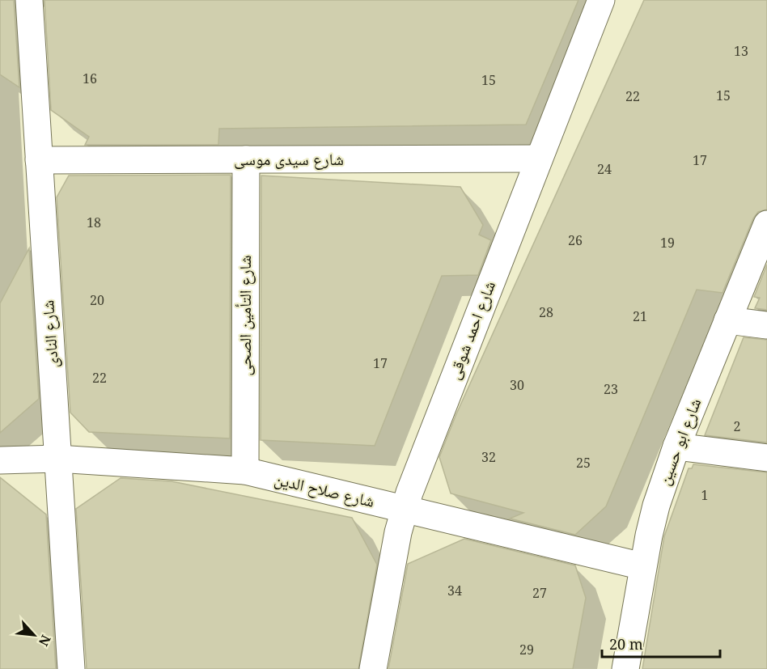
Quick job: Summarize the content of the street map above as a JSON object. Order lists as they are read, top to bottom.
{
  "streets": {
    "street": [
      "شارع سيدى موسى",
      "شارع التأمين الصحى",
      "شارع احمد شوقى",
      "شارع النادى",
      "شارع ابو حسين",
      "شارع صلاح الدين"
    ]
  },
  "crossings": [
    ["شارع سيدى موسى", "شارع التأمين الصحى"],
    ["شارع سيدى موسى", "شارع احمد شوقى"],
    ["شارع سيدى موسى", "شارع النادى"],
    ["شارع التأمين الصحى", "شارع صلاح الدين"],
    ["شارع احمد شوقى", "شارع صلاح الدين"],
    ["شارع النادى", "شارع صلاح الدين"],
    ["شارع ابو حسين", "شارع صلاح الدين"]
  ],
  "house_numbers": [
    "13",
    "16",
    "15",
    "15",
    "22",
    "17",
    "24",
    "18",
    "26",
    "19",
    "20",
    "28",
    "21",
    "17",
    "22",
    "30",
    "23",
    "2",
    "32",
    "25",
    "1",
    "34",
    "27",
    "29"
  ],
  "scale_bar": "20 m",
  "north": "bottom right"
}
